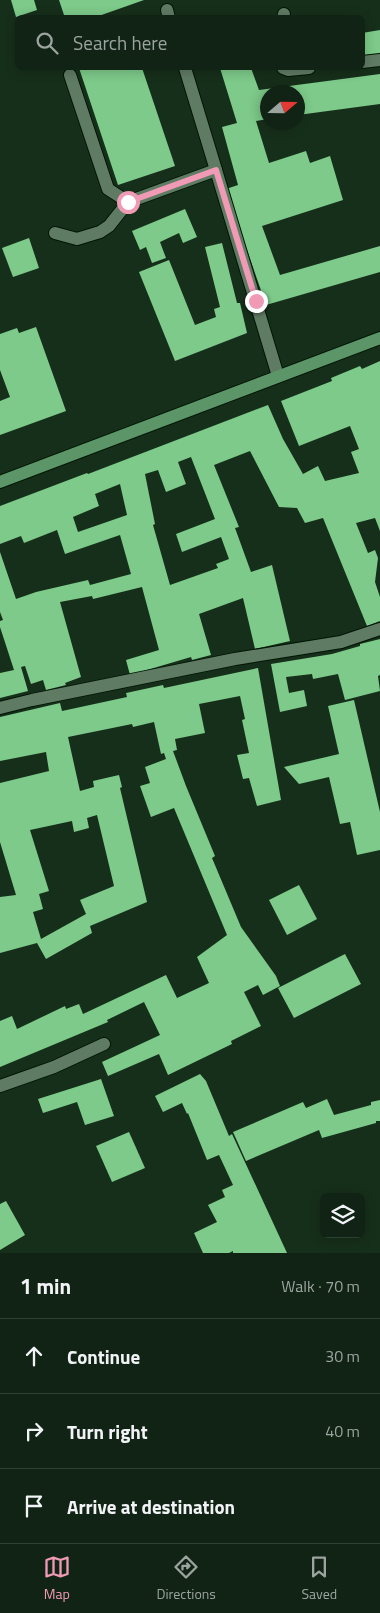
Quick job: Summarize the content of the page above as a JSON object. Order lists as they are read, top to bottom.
{
  "north": "right",
  "page": {
    "search": "Search here",
    "heading": ["1 min", "Walk · 70 m"],
    "list": [
      ["Continue", "30 m"],
      ["Turn right", "40 m"],
      "Arrive at destination"
    ],
    "nav": ["Map", "Directions", "Saved"]
  }
}
